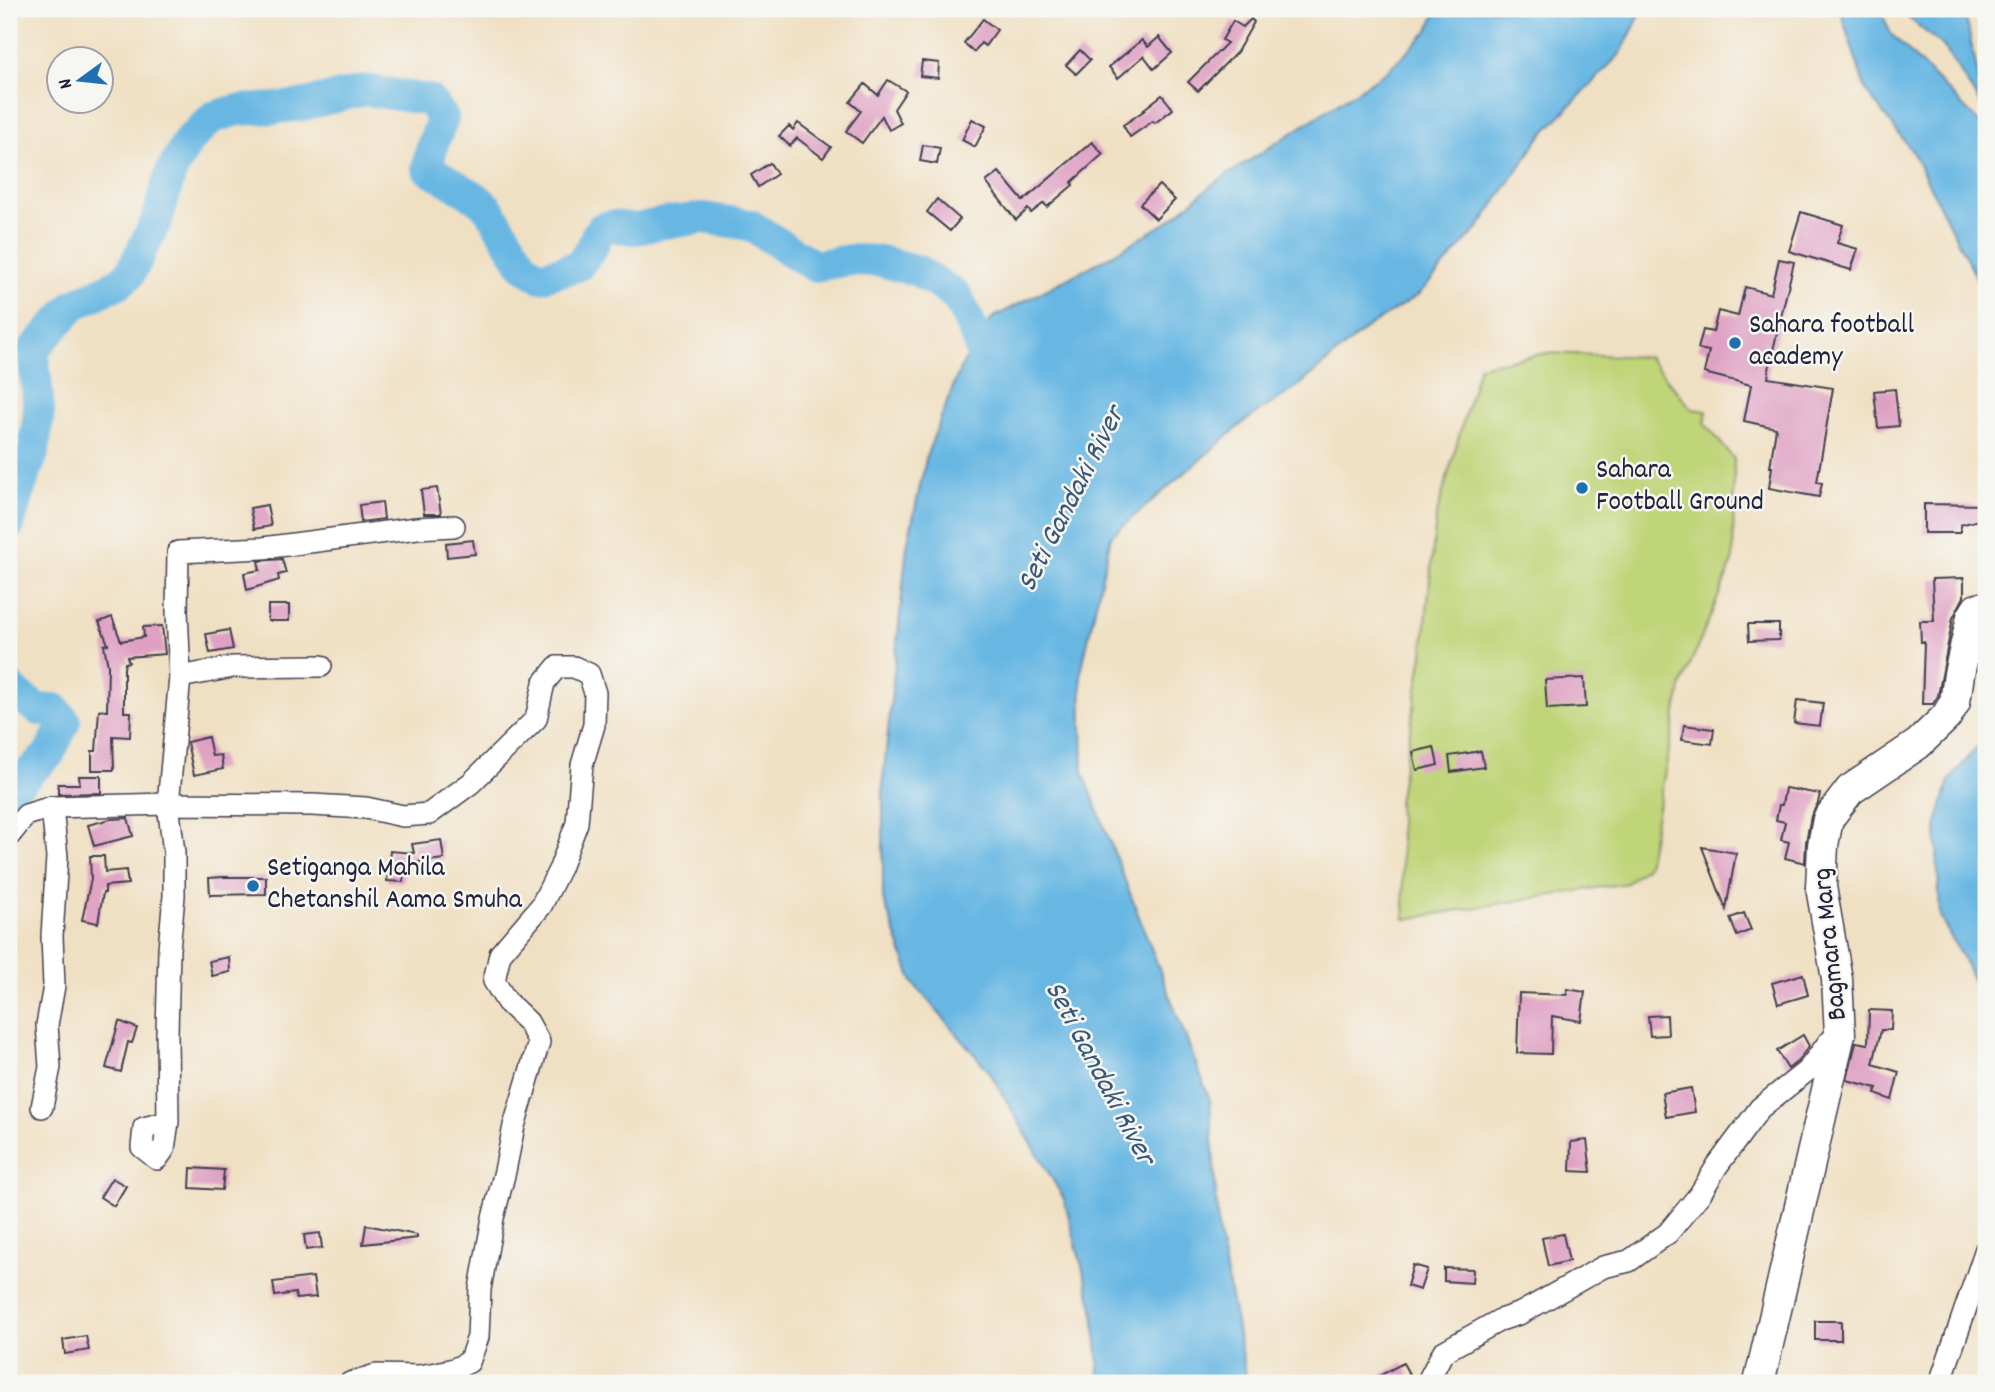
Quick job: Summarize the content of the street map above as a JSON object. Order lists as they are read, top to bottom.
{
  "streets": {
    "main road": ["Bagmara Marg"]
  },
  "water": ["Seti Gandaki River"],
  "places": ["Sahara football academy", "Sahara Football Ground", "Setiganga Mahila Chetanshil Aama Smuha"],
  "north": "left"
}
